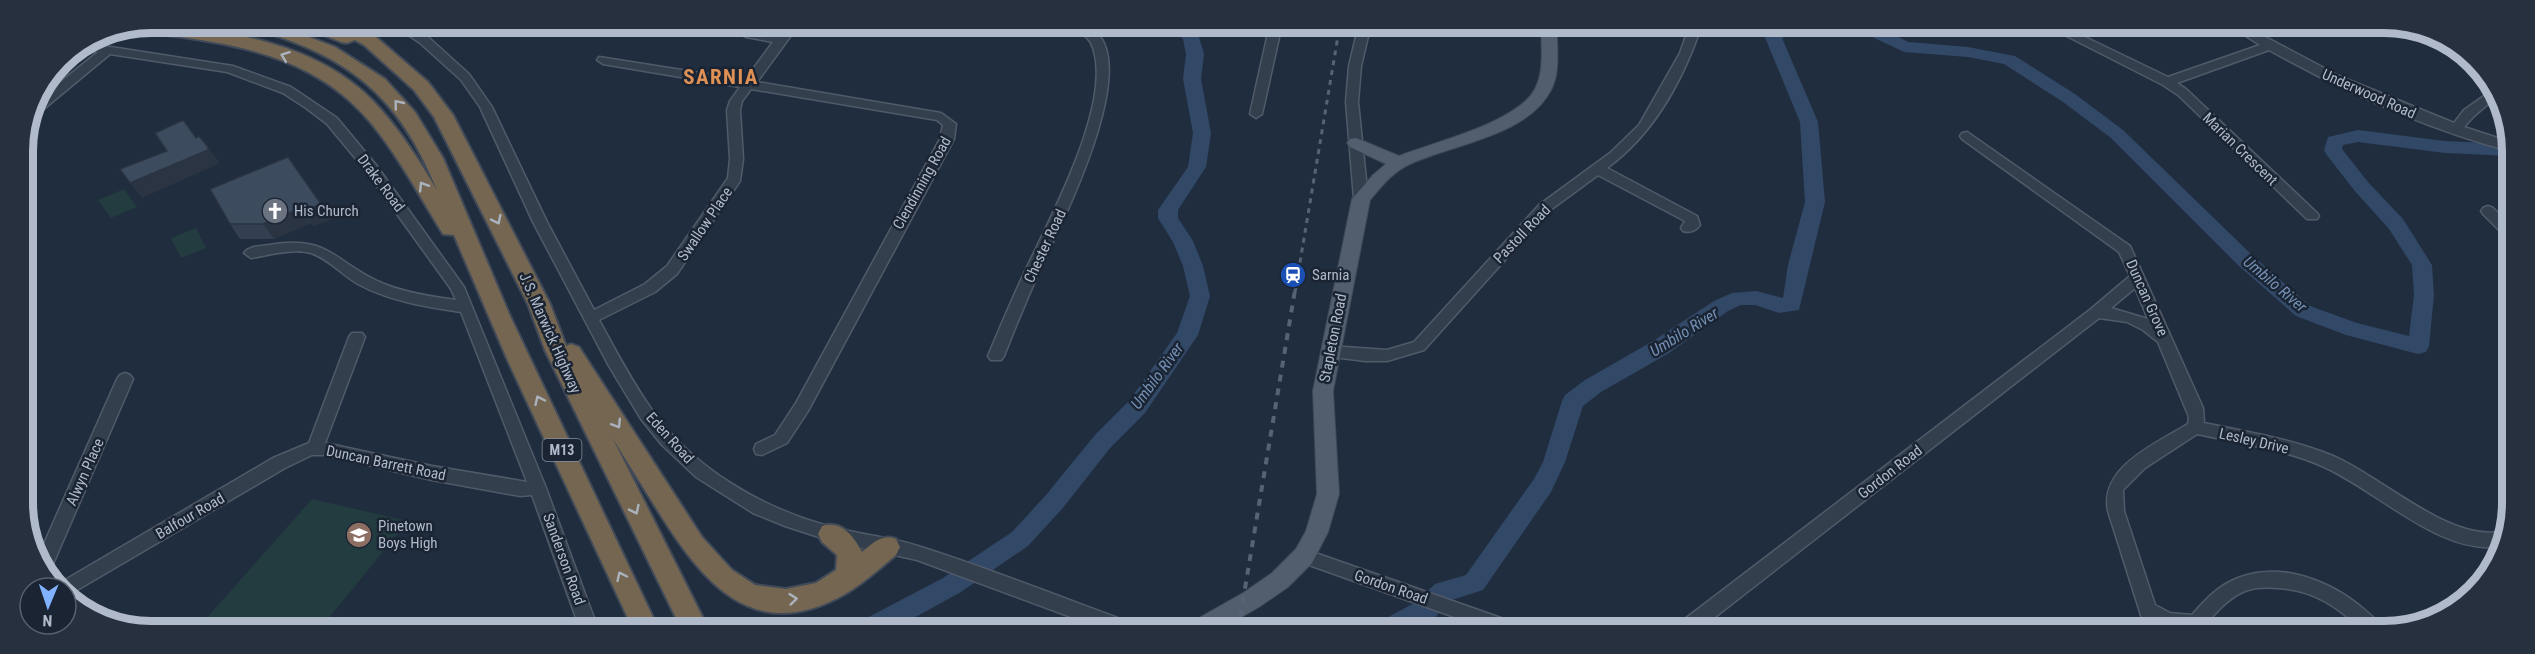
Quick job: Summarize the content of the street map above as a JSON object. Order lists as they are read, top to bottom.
{
  "streets": {
    "highway": ["J.S. Marwick Highway", "M13"],
    "main road": ["Stapleton Road"],
    "street": [
      "Underwood Road",
      "Marian Crescent",
      "Drake Road",
      "Clendinning Road",
      "Swallow Place",
      "Pastoll Road",
      "Chester Road",
      "Duncan Grove",
      "Eden Road",
      "Lesley Drive",
      "Duncan Barrett Road",
      "Alwyn Place",
      "Gordon Road",
      "Balfour Road",
      "Sanderson Road"
    ]
  },
  "crossings": [
    ["Drake Road", "Duncan Barrett Road"],
    ["Drake Road", "Sanderson Road"],
    ["Clendinning Road", "Swallow Place"],
    ["Swallow Place", "Eden Road"],
    ["Pastoll Road", "Stapleton Road"],
    ["Duncan Grove", "Lesley Drive"],
    ["Duncan Grove", "Gordon Road"],
    ["J.S. Marwick Highway", "M13"],
    ["Stapleton Road", "Gordon Road"],
    ["Duncan Barrett Road", "Balfour Road"],
    ["Duncan Barrett Road", "Sanderson Road"]
  ],
  "districts": ["SARNIA"],
  "water": ["Umbilo River"],
  "places": {
    "church": ["His Church"],
    "station": ["Sarnia"],
    "school or university": ["Pinetown Boys High"]
  },
  "north": "bottom"
}
